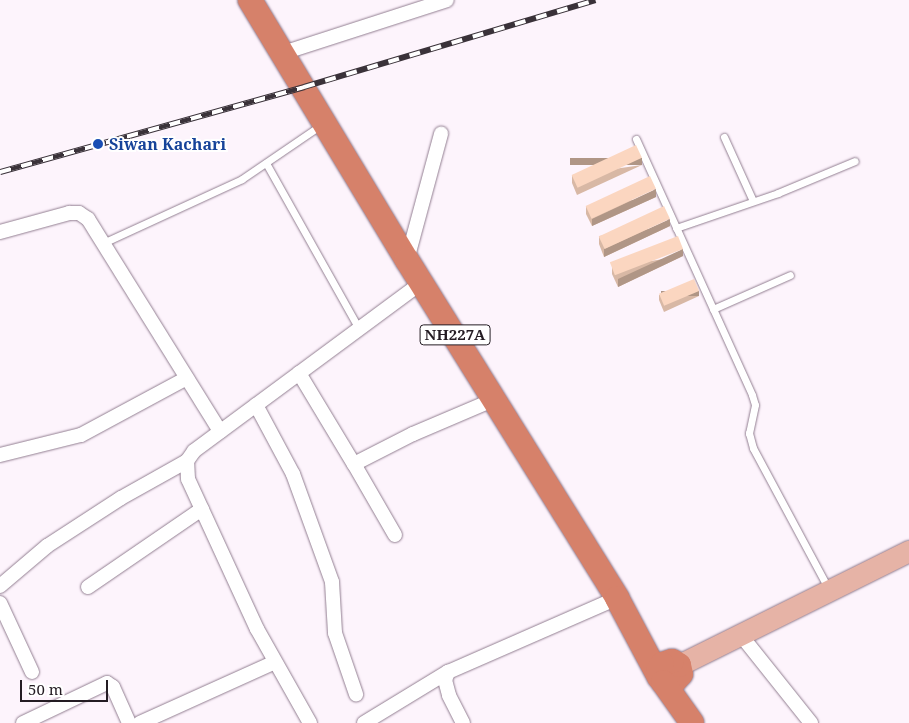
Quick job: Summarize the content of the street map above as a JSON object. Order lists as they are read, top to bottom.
{
  "streets": {
    "highway": ["NH227A"]
  },
  "places": ["Siwan Kachari"],
  "scale_bar": "50 m"
}
